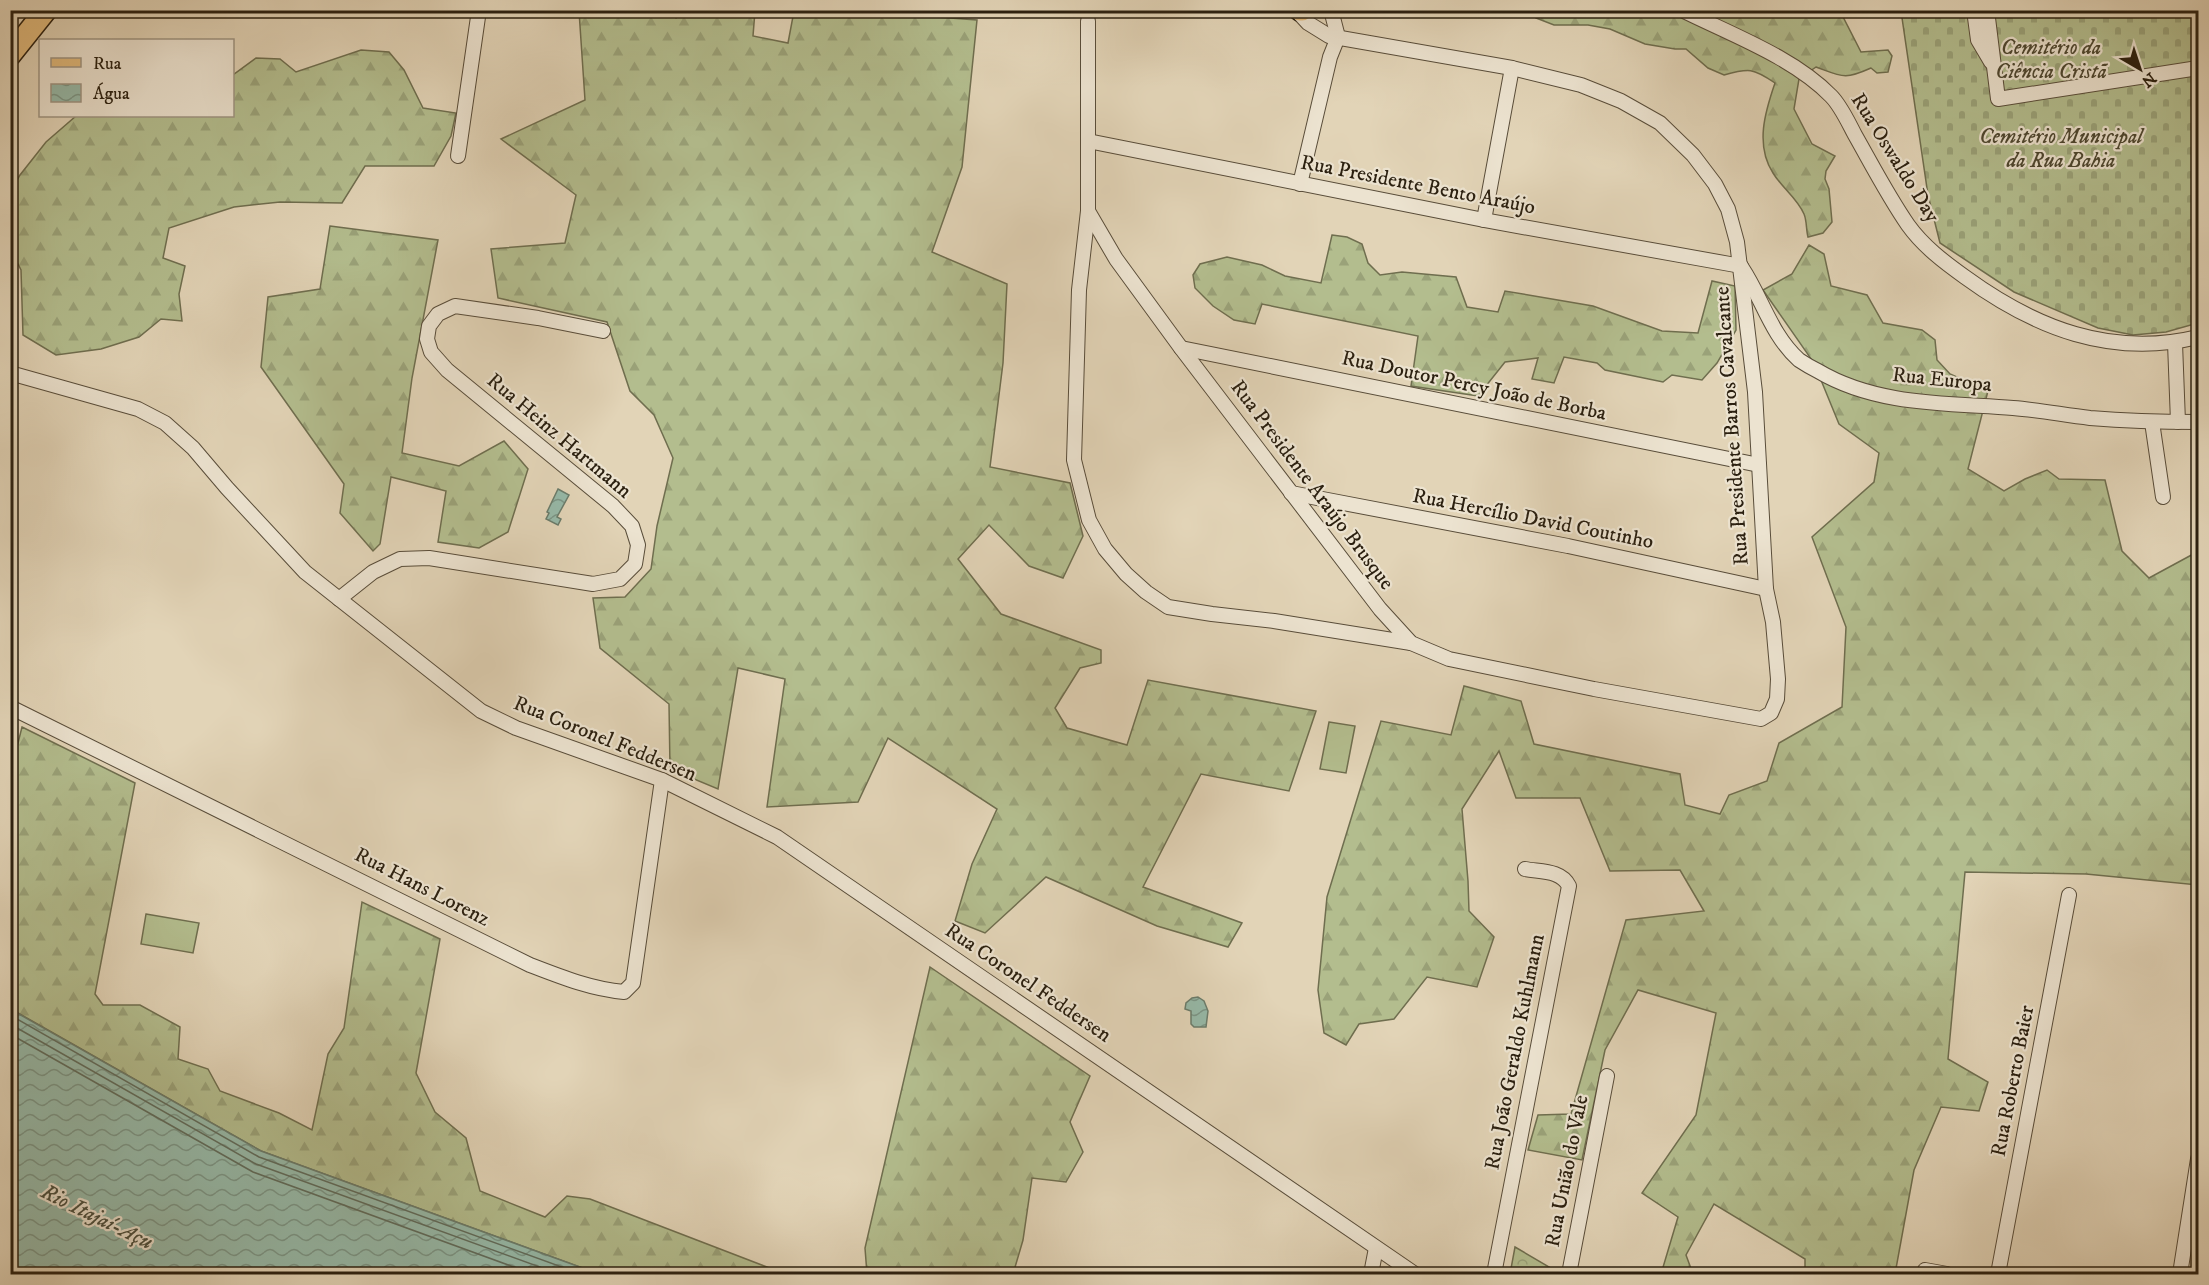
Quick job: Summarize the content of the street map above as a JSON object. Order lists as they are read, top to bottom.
{
  "streets": {
    "street": [
      "Rua Oswaldo Day",
      "Rua Presidente Bento Araújo",
      "Rua Europa",
      "Rua Doutor Percy João de Borba",
      "Rua Presidente Barros Cavalcante",
      "Rua Heinz Hartmann",
      "Rua Presidente Araújo Brusque",
      "Rua Hercílio David Coutinho",
      "Rua Coronel Feddersen",
      "Rua Hans Lorenz",
      "Rua João Geraldo Kuhlmann",
      "Rua Roberto Baier",
      "Rua União do Vale"
    ]
  },
  "crossings": [
    ["Rua Presidente Bento Araújo", "Rua Europa"],
    ["Rua Presidente Bento Araújo", "Rua Presidente Barros Cavalcante"],
    ["Rua Europa", "Rua Presidente Barros Cavalcante"],
    ["Rua Doutor Percy João de Borba", "Rua Presidente Barros Cavalcante"],
    ["Rua Doutor Percy João de Borba", "Rua Presidente Araújo Brusque"],
    ["Rua Presidente Barros Cavalcante", "Rua Presidente Araújo Brusque"],
    ["Rua Presidente Barros Cavalcante", "Rua Hercílio David Coutinho"],
    ["Rua Heinz Hartmann", "Rua Coronel Feddersen"],
    ["Rua Presidente Araújo Brusque", "Rua Hercílio David Coutinho"],
    ["Rua Coronel Feddersen", "Rua Hans Lorenz"]
  ],
  "water": ["Rio Itajaí-Açu"],
  "parks": ["Cemitério da Ciência Cristã", "Cemitério Municipal da Rua Bahia"],
  "legend": ["Rua", "Água"],
  "north": "bottom right"
}
